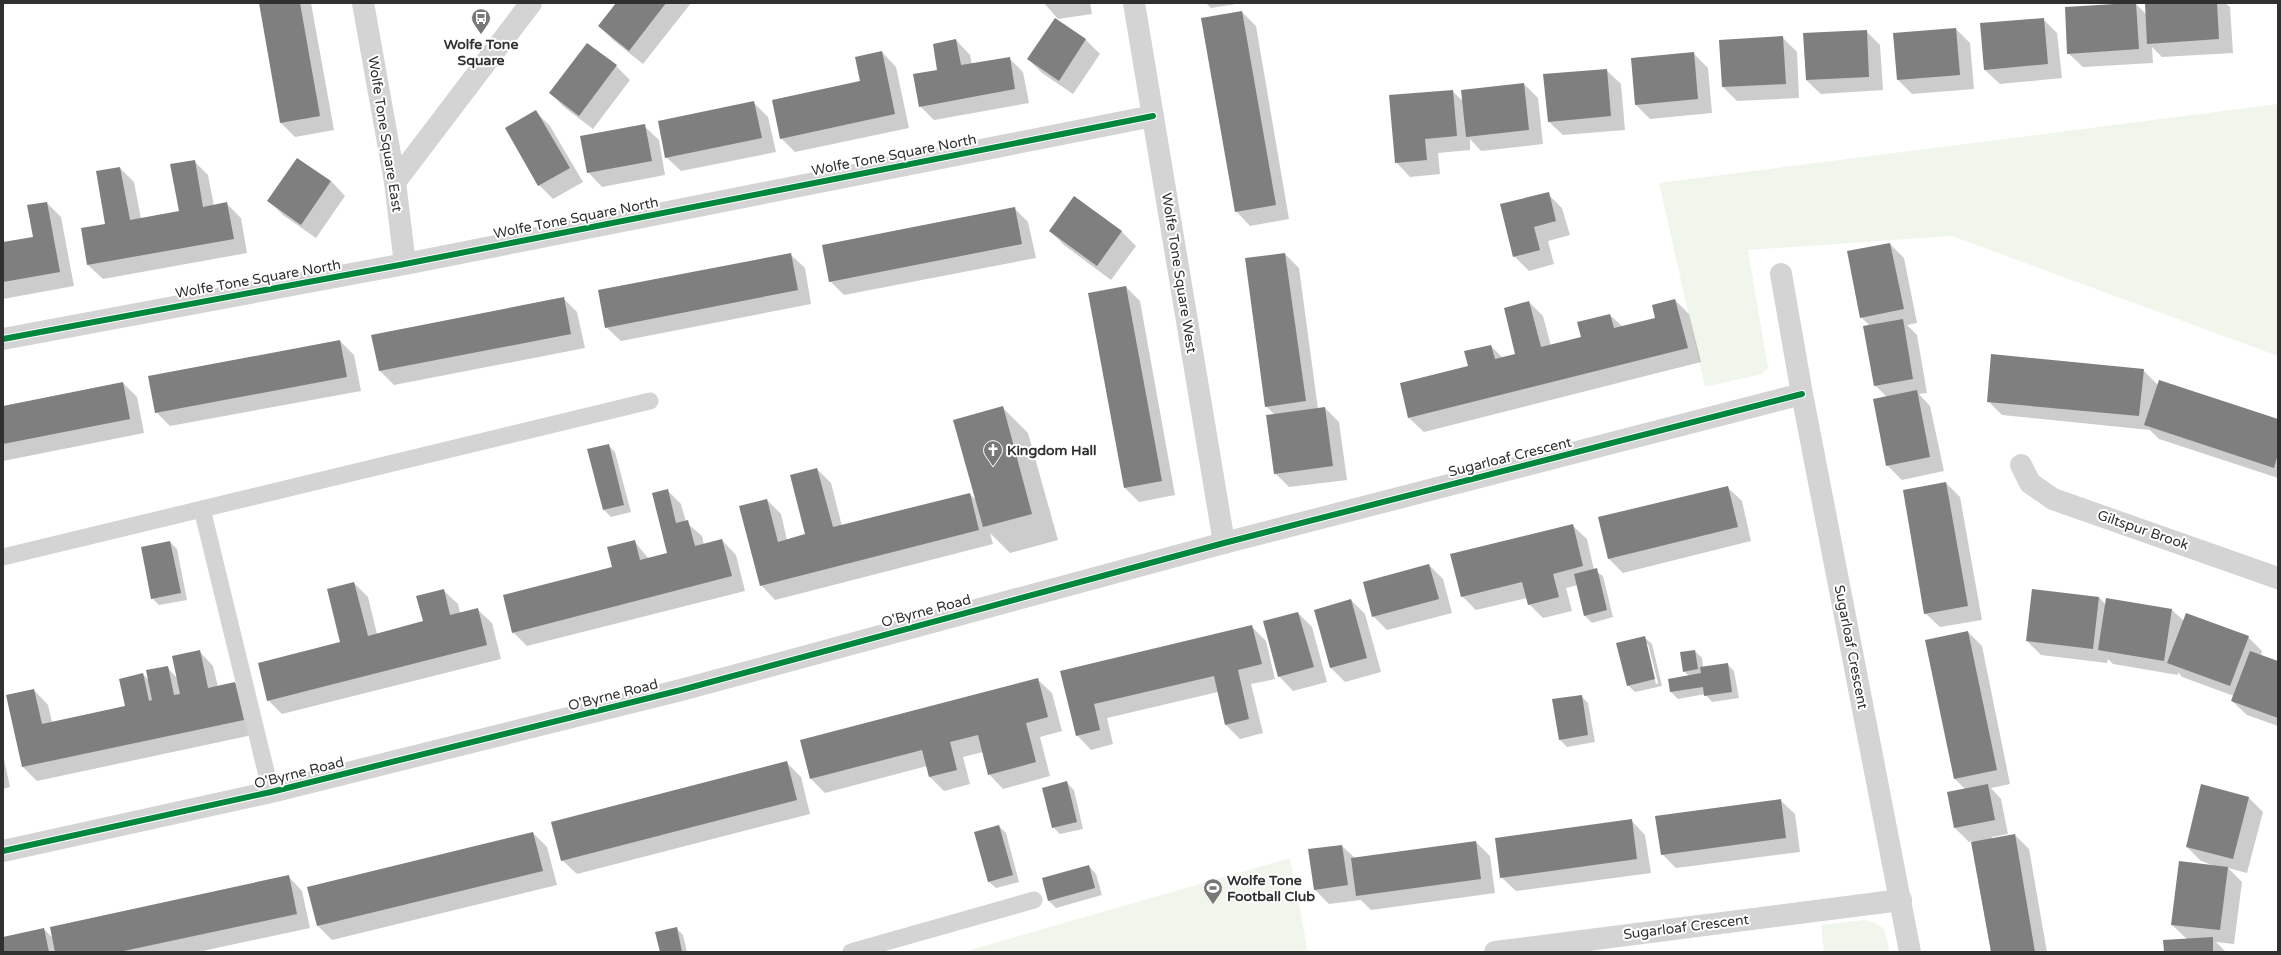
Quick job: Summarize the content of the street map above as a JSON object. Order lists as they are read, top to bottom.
{
  "streets": {
    "street": [
      "Wolfe Tone Square East",
      "Wolfe Tone Square North",
      "Wolfe Tone Square West",
      "Sugarloaf Crescent",
      "Giltspur Brook",
      "O'Byrne Road"
    ]
  },
  "crossings": [
    ["Wolfe Tone Square East", "Wolfe Tone Square North"],
    ["Wolfe Tone Square North", "Wolfe Tone Square West"],
    ["Wolfe Tone Square West", "Sugarloaf Crescent"],
    ["Wolfe Tone Square West", "O'Byrne Road"],
    ["Sugarloaf Crescent", "O'Byrne Road"]
  ],
  "places": {
    "bus stop": ["Wolfe Tone Square"],
    "church": ["Kingdom Hall"],
    "sports": ["Wolfe Tone Football Club"]
  }
}
